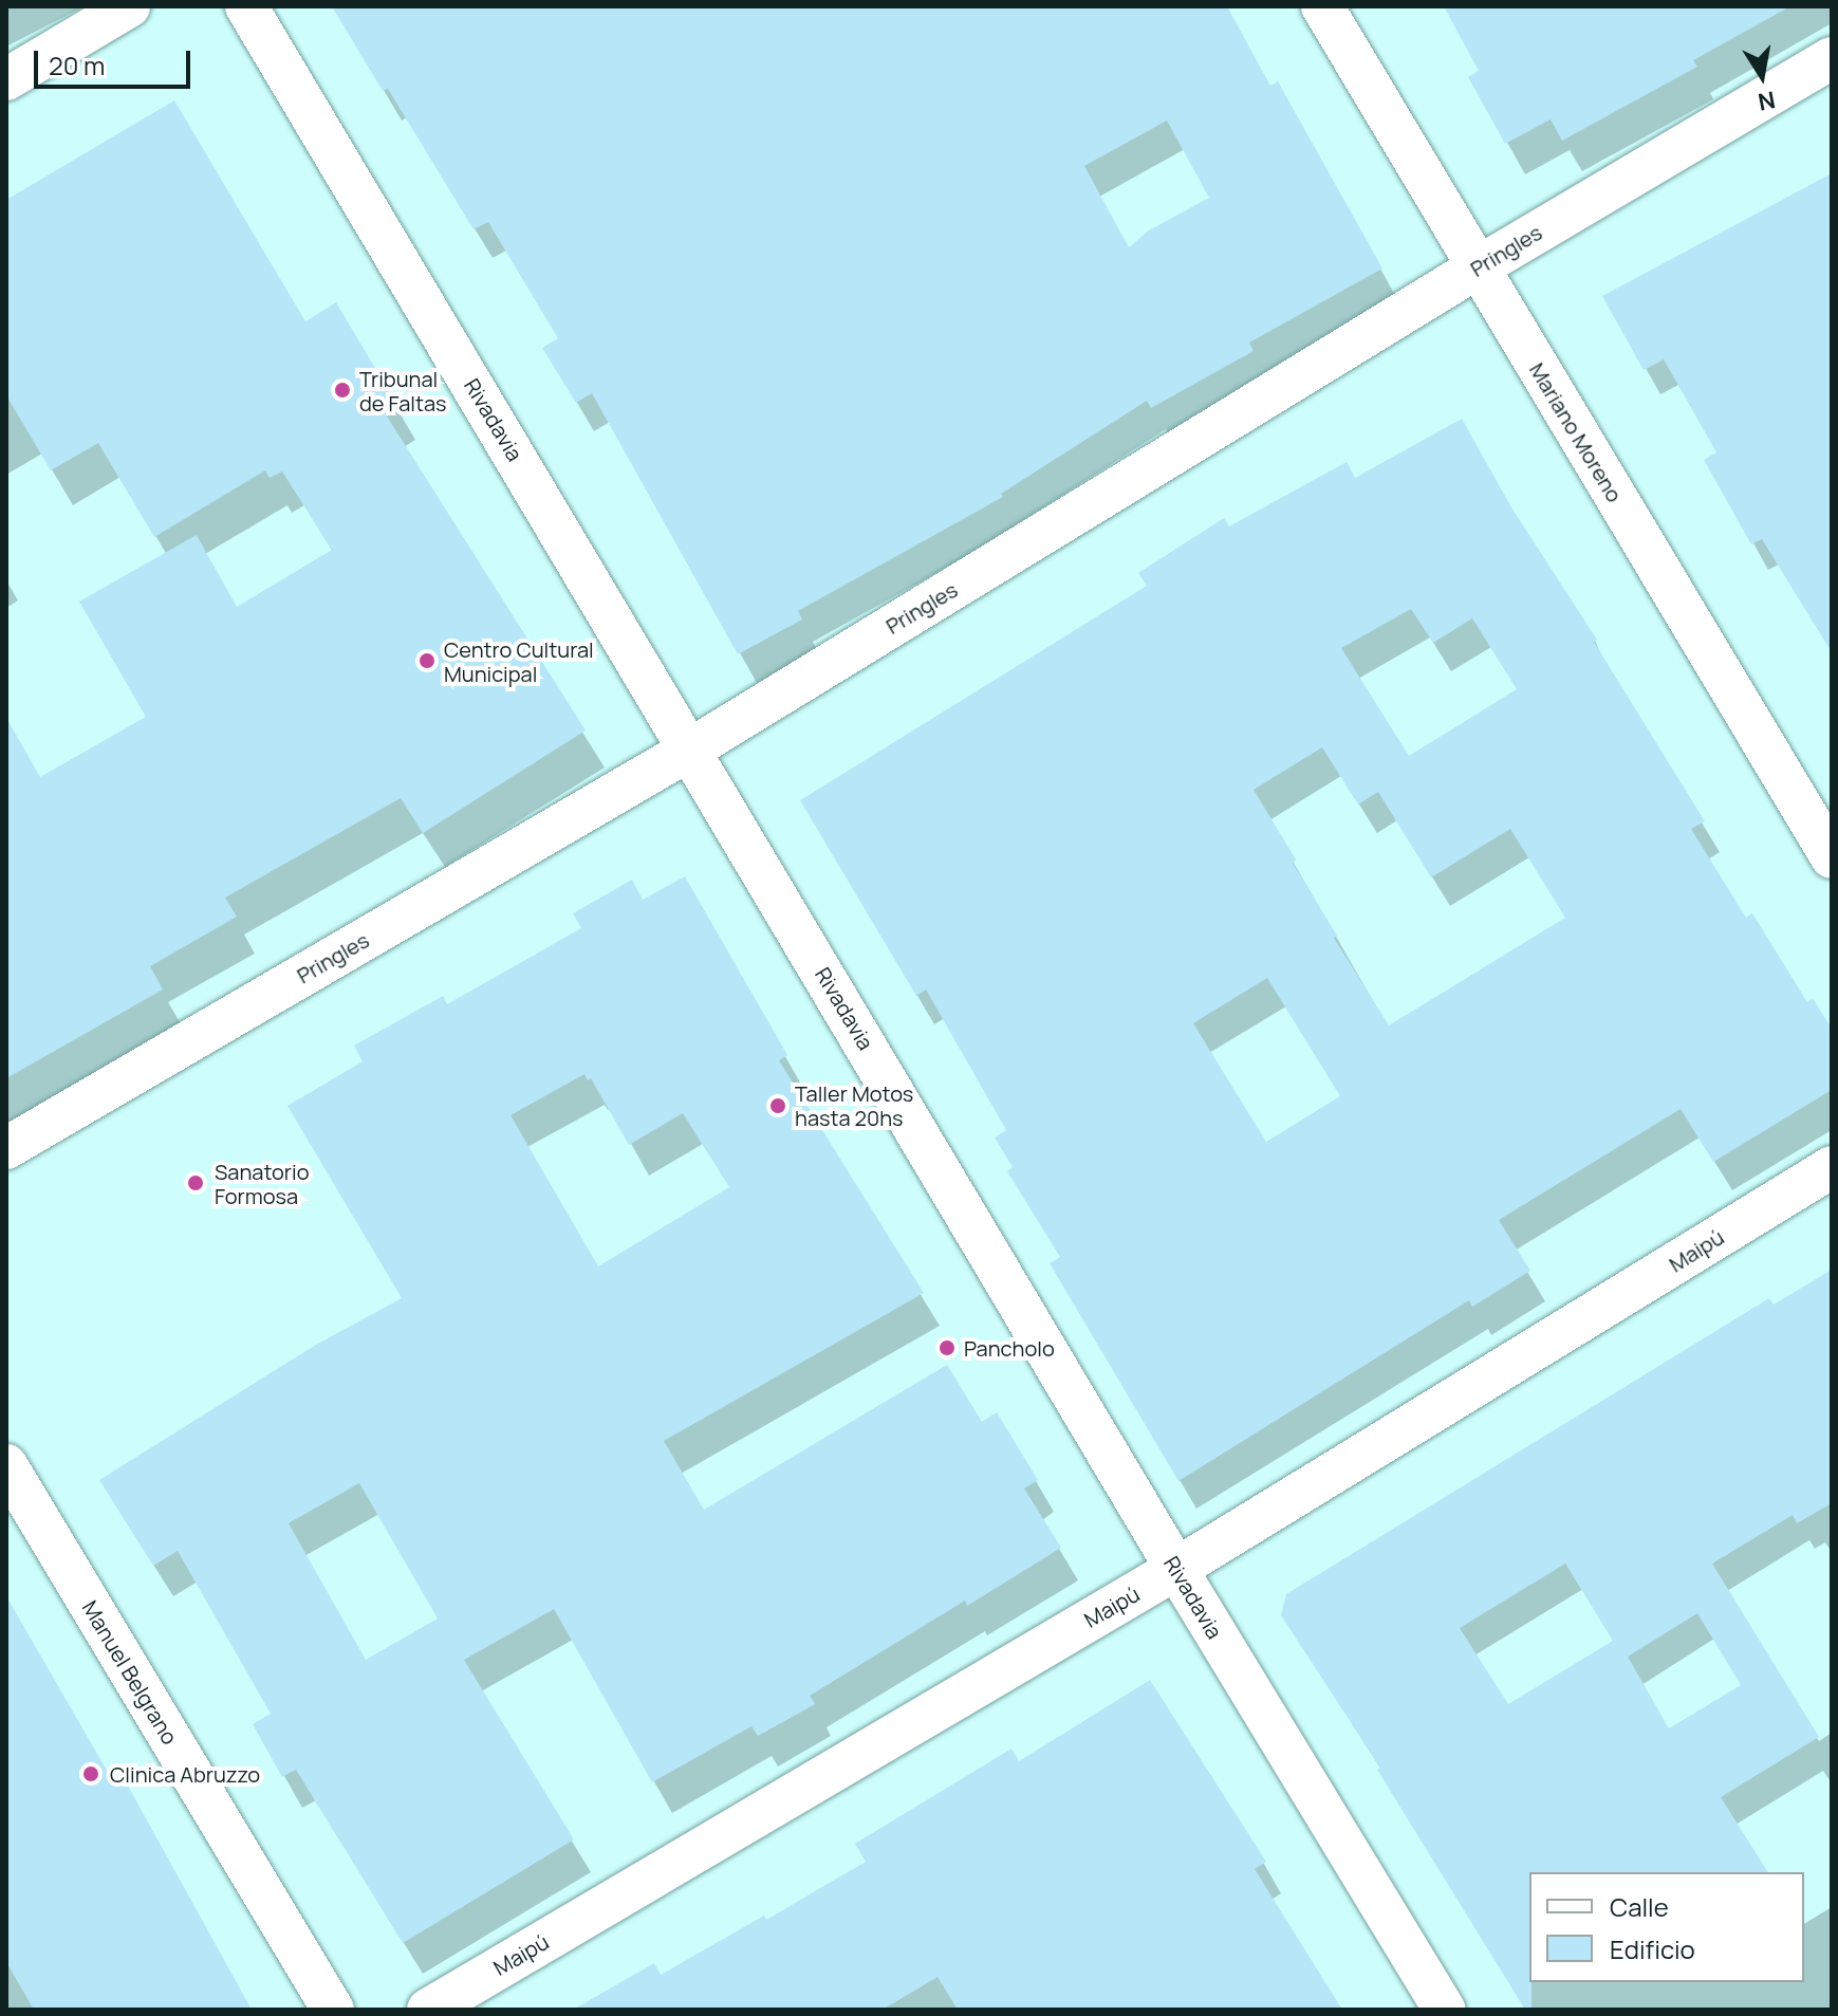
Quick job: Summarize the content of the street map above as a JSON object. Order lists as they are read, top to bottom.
{
  "streets": {
    "street": [
      "Pringles",
      "Rivadavia",
      "Mariano Moreno",
      "Maipú",
      "Manuel Belgrano"
    ]
  },
  "crossings": [
    ["Pringles", "Rivadavia"],
    ["Pringles", "Mariano Moreno"],
    ["Rivadavia", "Maipú"]
  ],
  "places": [
    "Tribunal de Faltas",
    "Centro Cultural Municipal",
    "Taller Motos hasta 20hs",
    "Sanatorio Formosa",
    "Pancholo",
    "Clinica Abruzzo"
  ],
  "legend": ["Calle", "Edificio"],
  "scale_bar": "20 m",
  "north": "bottom"
}
